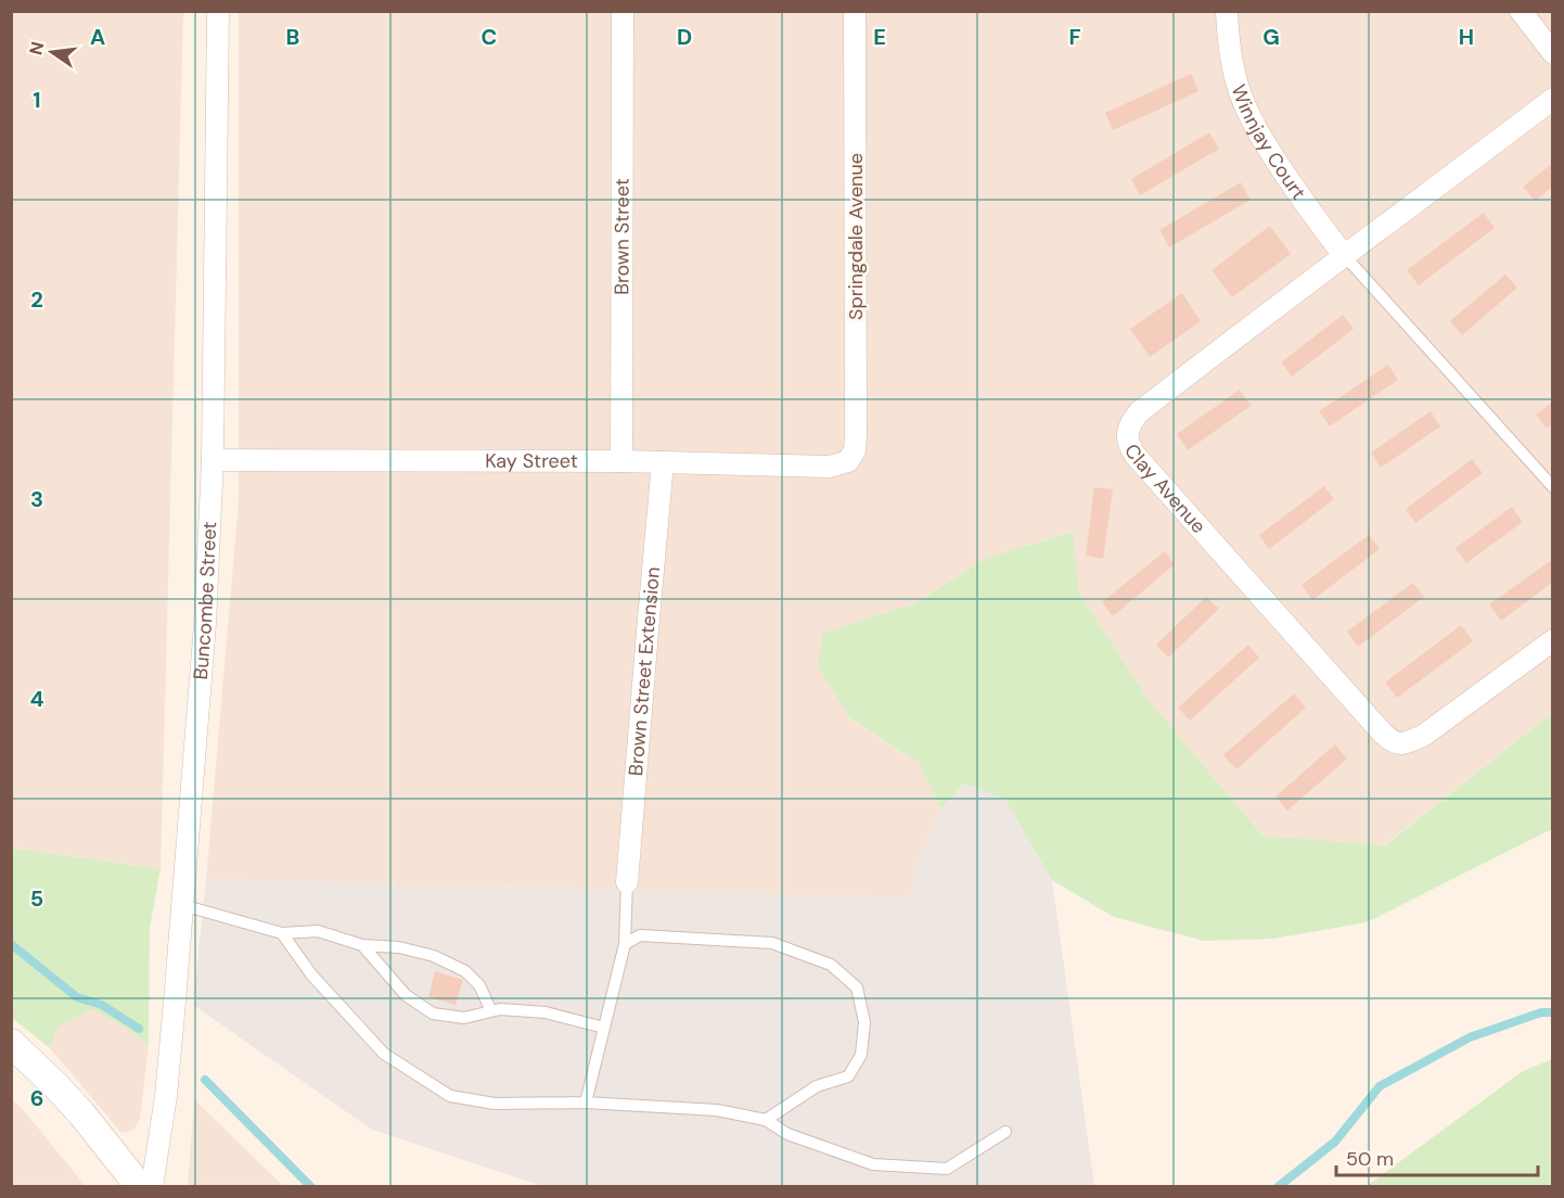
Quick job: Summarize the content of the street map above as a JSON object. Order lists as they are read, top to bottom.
{
  "streets": {
    "street": [
      "Winnjay Court",
      "Brown Street",
      "Springdale Avenue",
      "Kay Street",
      "Clay Avenue",
      "Buncombe Street",
      "Brown Street Extension"
    ]
  },
  "crossings": [
    ["Winnjay Court", "Clay Avenue"],
    ["Brown Street", "Kay Street"],
    ["Springdale Avenue", "Kay Street"],
    ["Kay Street", "Buncombe Street"],
    ["Kay Street", "Brown Street Extension"]
  ],
  "scale_bar": "50 m",
  "north": "left",
  "grid": {
    "columns": [
      "A",
      "B",
      "C",
      "D",
      "E",
      "F",
      "G",
      "H"
    ],
    "rows": [
      "1",
      "2",
      "3",
      "4",
      "5",
      "6"
    ]
  }
}
